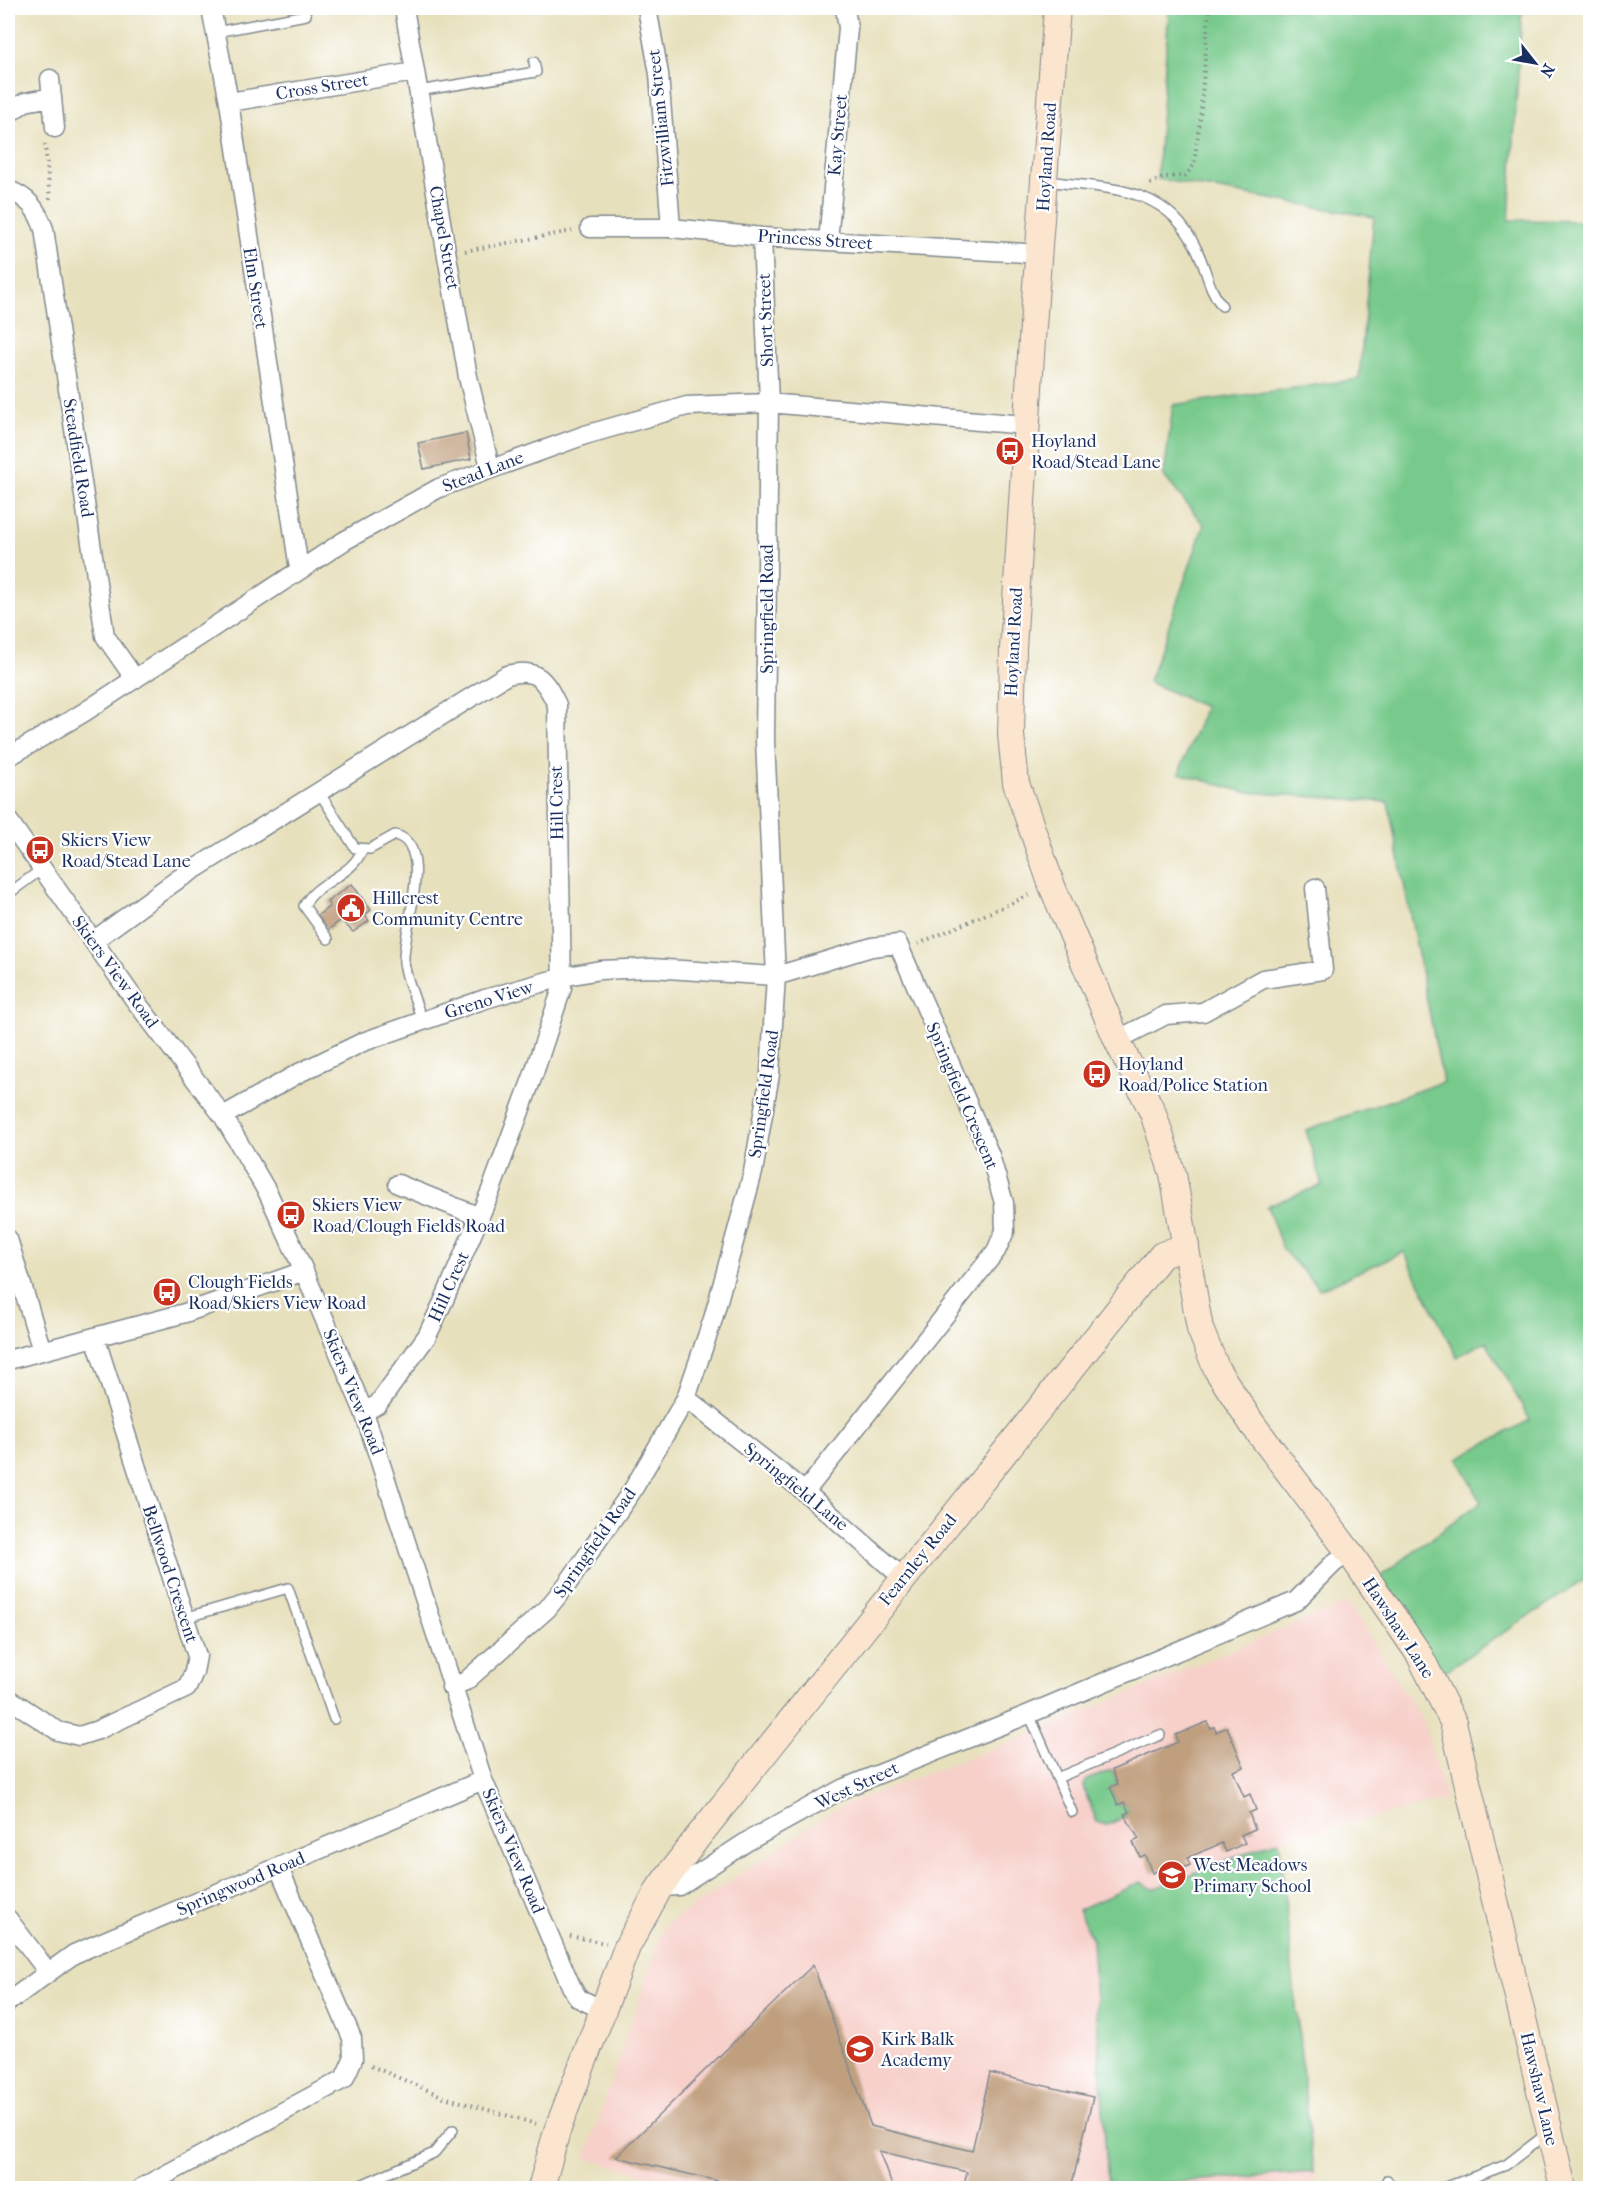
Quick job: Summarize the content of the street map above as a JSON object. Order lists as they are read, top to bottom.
{
  "streets": {
    "main road": ["Hoyland Road", "Fearnley Road", "Hawshaw Lane"],
    "street": [
      "Cross Street",
      "Fitzwilliam Street",
      "Kay Street",
      "Chapel Street",
      "Princess Street",
      "Elm Street",
      "Short Street",
      "Steadfield Road",
      "Stead Lane",
      "Springfield Road",
      "Hill Crest",
      "Skiers View Road",
      "Greno View",
      "Springfield Crescent",
      "Springfield Lane",
      "Bellwood Crescent",
      "West Street",
      "Springwood Road"
    ]
  },
  "crossings": [
    ["Cross Street", "Chapel Street"],
    ["Cross Street", "Elm Street"],
    ["Fitzwilliam Street", "Princess Street"],
    ["Kay Street", "Princess Street"],
    ["Hoyland Road", "Princess Street"],
    ["Hoyland Road", "Stead Lane"],
    ["Hoyland Road", "Fearnley Road"],
    ["Hoyland Road", "Hawshaw Lane"],
    ["Chapel Street", "Stead Lane"],
    ["Princess Street", "Short Street"],
    ["Elm Street", "Stead Lane"],
    ["Short Street", "Stead Lane"],
    ["Short Street", "Springfield Road"],
    ["Steadfield Road", "Stead Lane"],
    ["Stead Lane", "Springfield Road"],
    ["Springfield Road", "Skiers View Road"],
    ["Springfield Road", "Greno View"],
    ["Springfield Road", "Springfield Lane"],
    ["Hill Crest", "Skiers View Road"],
    ["Hill Crest", "Greno View"],
    ["Skiers View Road", "Greno View"],
    ["Skiers View Road", "Springwood Road"],
    ["Springfield Crescent", "Springfield Lane"],
    ["Springfield Lane", "Fearnley Road"],
    ["Fearnley Road", "Hawshaw Lane"],
    ["Fearnley Road", "West Street"],
    ["Hawshaw Lane", "West Street"]
  ],
  "places": {
    "bus stop": [
      "Hoyland Road/Stead Lane",
      "Skiers View Road/Stead Lane",
      "Hoyland Road/Police Station",
      "Skiers View Road/Clough Fields Road",
      "Clough Fields Road/Skiers View Road"
    ],
    "public building": ["Hillcrest Community Centre"],
    "school or university": ["West Meadows Primary School", "Kirk Balk Academy"]
  },
  "north": "bottom right"
}
